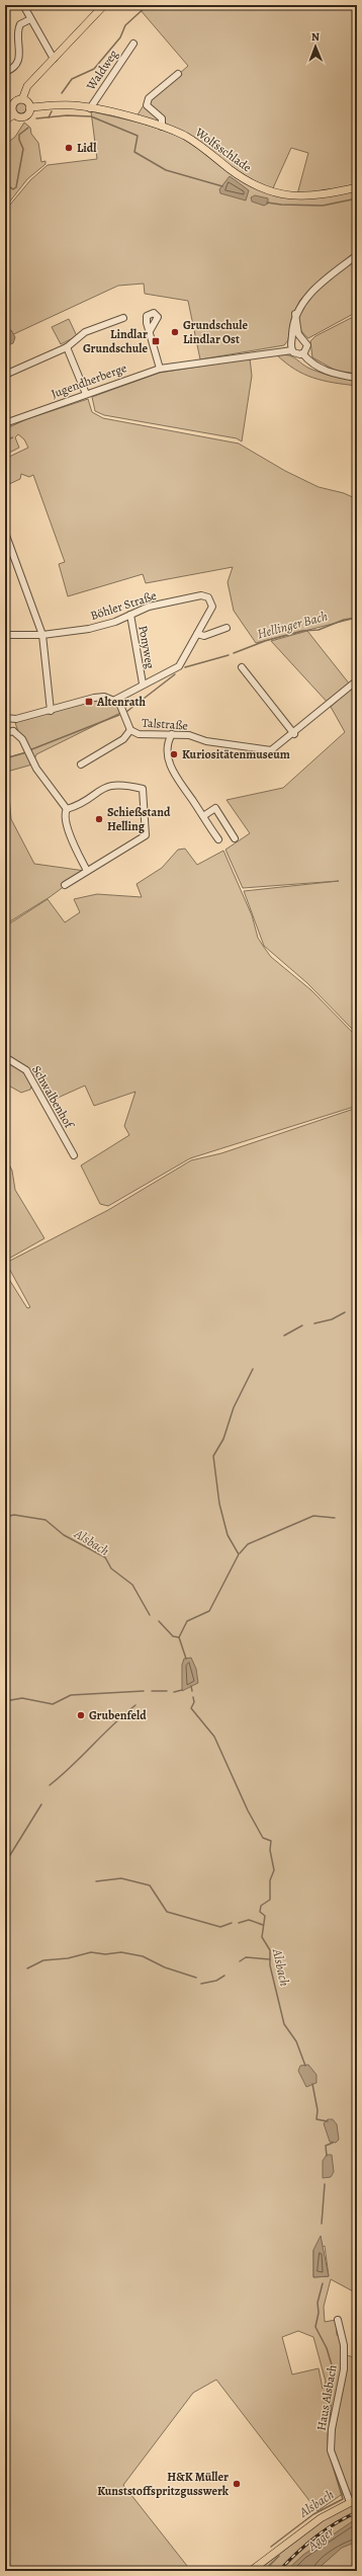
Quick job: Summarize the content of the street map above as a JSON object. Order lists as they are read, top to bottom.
{
  "streets": {
    "main road": ["Wolfsschlade"],
    "street": [
      "Waldweg",
      "Jugendherberge",
      "Böhler Straße",
      "Ponyweg",
      "Talstraße",
      "Schwalbenhof",
      "Haus Alsbach"
    ]
  },
  "crossings": [
    ["Waldweg", "Wolfsschlade"],
    ["Böhler Straße", "Ponyweg"],
    ["Ponyweg", "Talstraße"]
  ],
  "water": ["Hellinger Bach", "Alsbach", "Agger"],
  "places": {
    "other": [
      "Lidl",
      "Grundschule Lindlar Ost",
      "Kuriositätenmuseum",
      "Schießstand Helling",
      "Grubenfeld",
      "H&K Müller Kunststoffspritzgusswerk"
    ],
    "transit": ["Lindlar Grundschule", "Altenrath"]
  },
  "north": "top"
}
